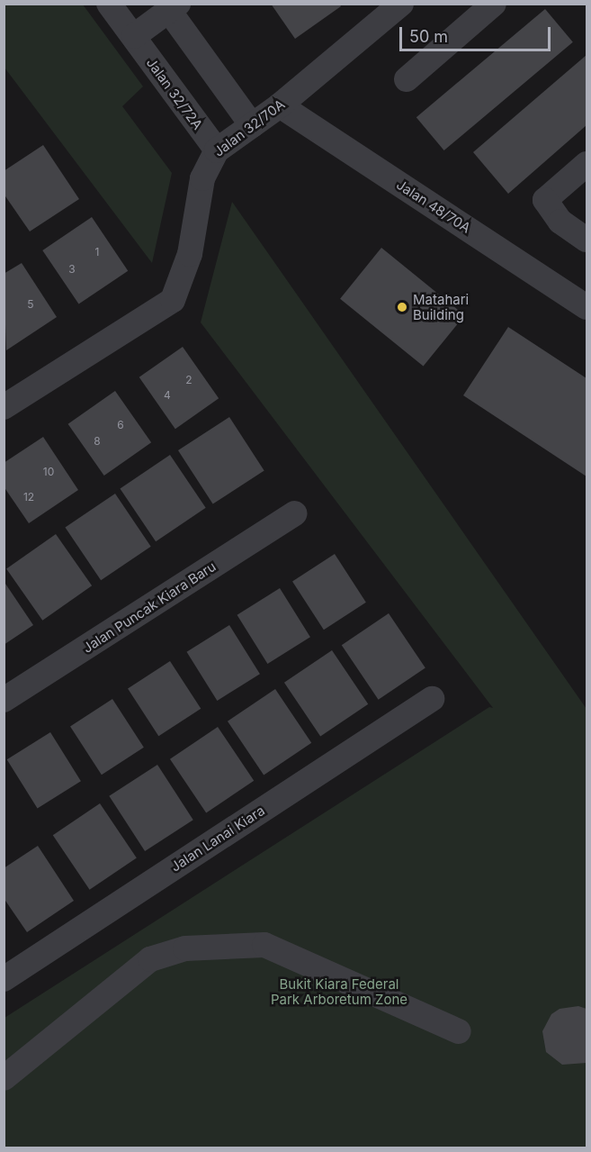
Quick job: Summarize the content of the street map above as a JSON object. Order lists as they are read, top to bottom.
{
  "streets": {
    "street": [
      "Jalan 32/72A",
      "Jalan 32/70A",
      "Jalan 48/70A",
      "Jalan Puncak Kiara Baru",
      "Jalan Lanai Kiara"
    ]
  },
  "crossings": [
    ["Jalan 32/72A", "Jalan 32/70A"],
    ["Jalan 32/70A", "Jalan 48/70A"]
  ],
  "parks": ["Bukit Kiara Federal Park Arboretum Zone"],
  "places": ["Matahari Building"],
  "house_numbers": [
    "1",
    "3",
    "5",
    "2",
    "4",
    "6",
    "8",
    "10",
    "12"
  ],
  "scale_bar": "50 m"
}
